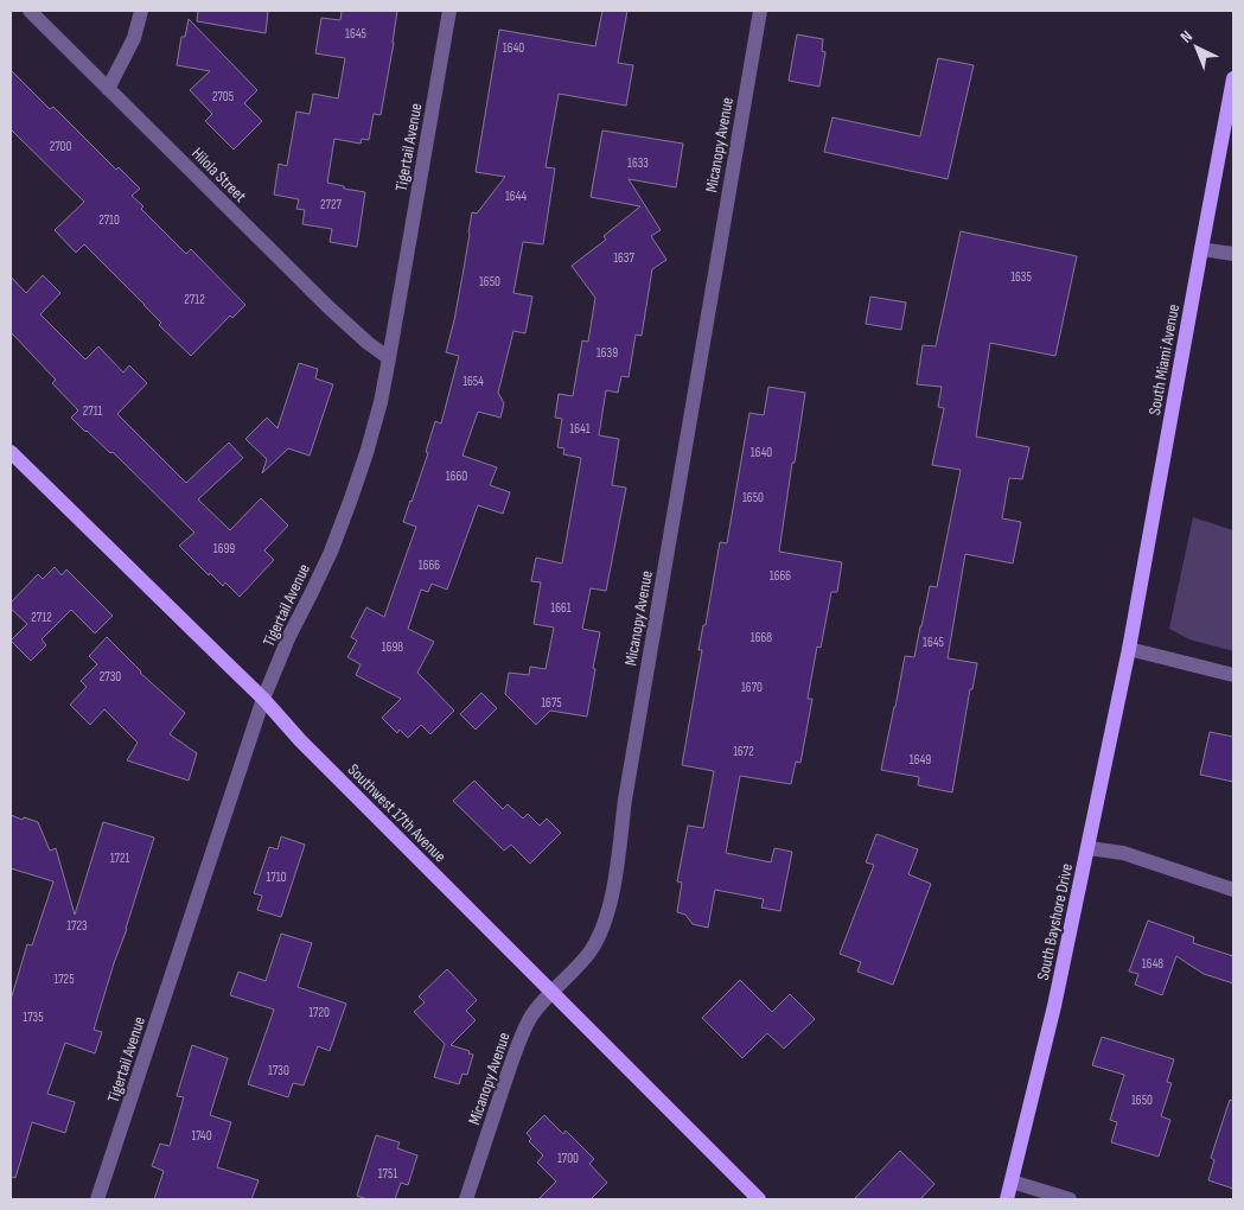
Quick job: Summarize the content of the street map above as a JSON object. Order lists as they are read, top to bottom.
{
  "streets": {
    "main road": ["South Miami Avenue", "Southwest 17th Avenue", "South Bayshore Drive"],
    "street": ["Micanopy Avenue", "Tigertail Avenue", "Hilola Street"]
  },
  "crossings": [
    ["Micanopy Avenue", "Southwest 17th Avenue"],
    ["Tigertail Avenue", "Hilola Street"],
    ["Tigertail Avenue", "Southwest 17th Avenue"],
    ["South Miami Avenue", "South Bayshore Drive"]
  ],
  "house_numbers": [
    "1645",
    "1640",
    "2705",
    "2700",
    "1633",
    "1644",
    "2727",
    "2710",
    "1637",
    "1635",
    "1650",
    "2712",
    "1639",
    "1654",
    "2711",
    "1641",
    "1640",
    "1660",
    "1650",
    "1699",
    "1666",
    "1666",
    "1661",
    "2712",
    "1668",
    "1645",
    "1698",
    "2730",
    "1670",
    "1675",
    "1672",
    "1649",
    "1721",
    "1710",
    "1723",
    "1648",
    "1725",
    "1720",
    "1735",
    "1730",
    "1650",
    "1740",
    "1700",
    "1751"
  ],
  "north": "top left"
}
